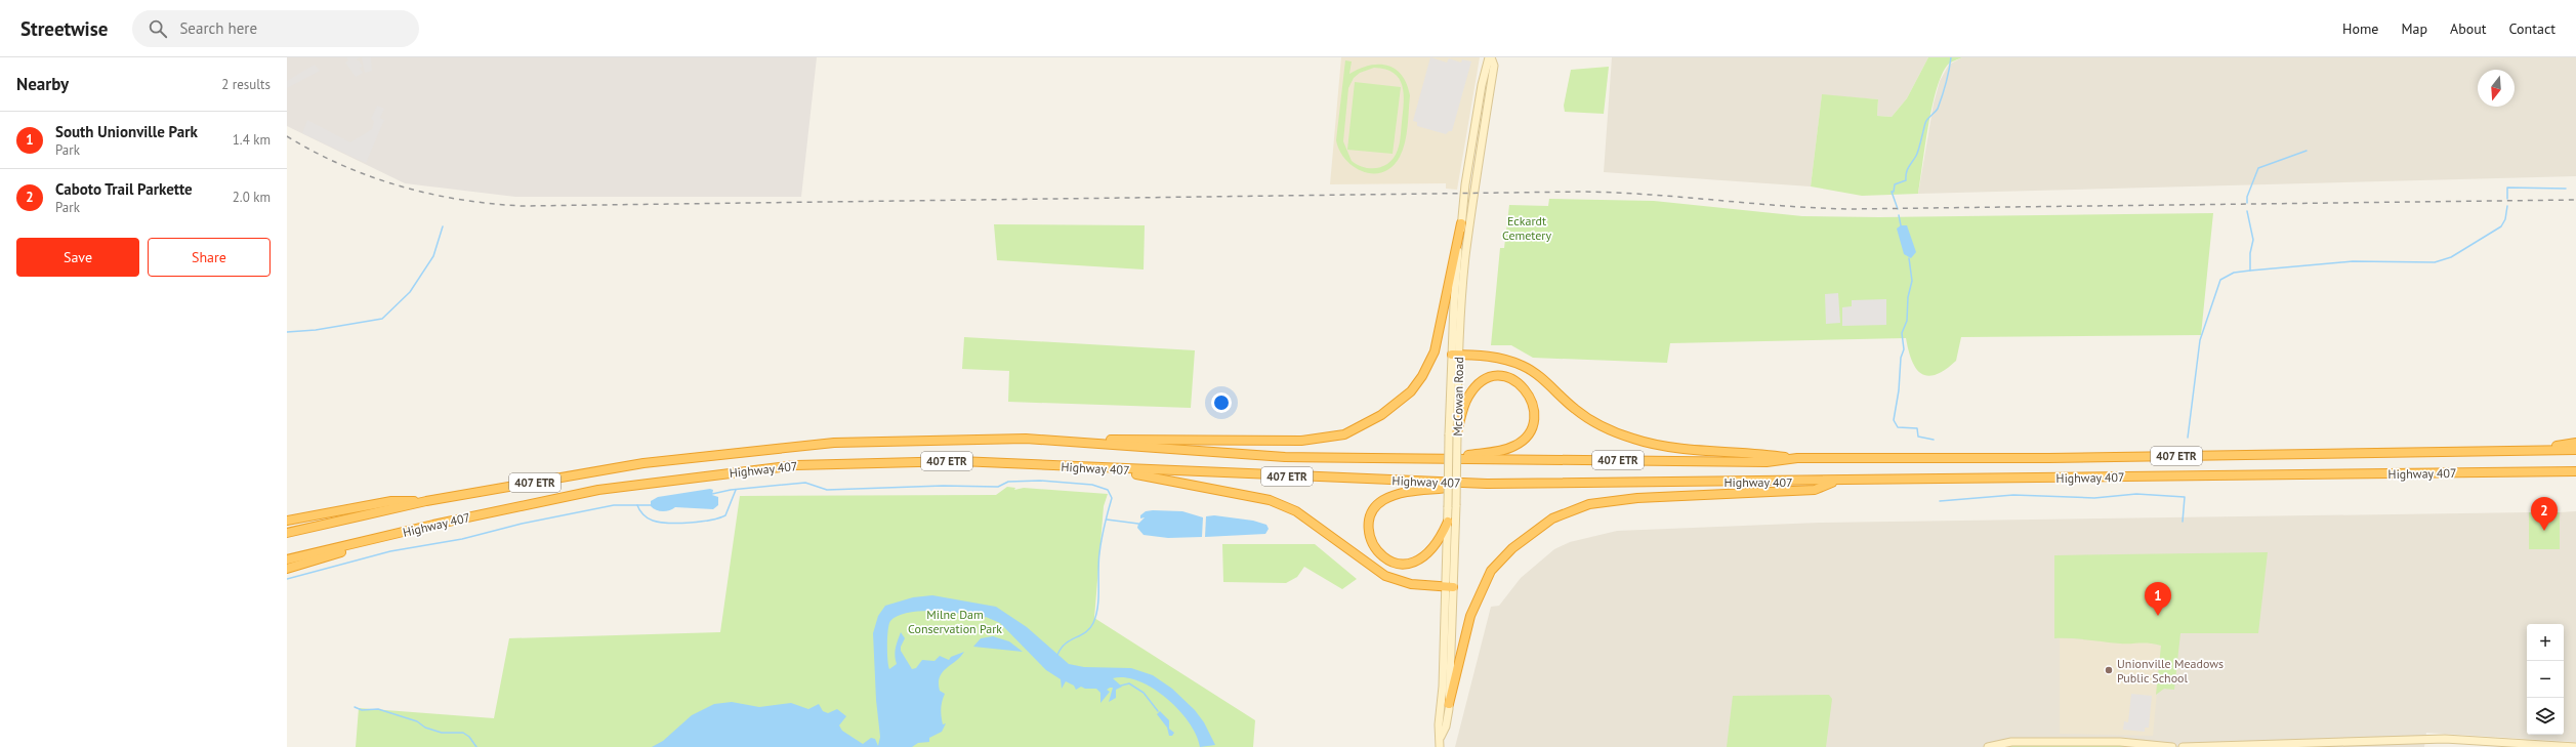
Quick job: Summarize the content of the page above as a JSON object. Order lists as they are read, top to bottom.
{
  "streets": {
    "highway": ["407 ETR", "Highway 407"],
    "main road": ["McCowan Road"]
  },
  "parks": ["Eckardt Cemetery", "Milne Dam Conservation Park"],
  "places": ["Unionville Meadows Public School"],
  "north": "bottom",
  "page": {
    "header": "Streetwise",
    "search": "Search here",
    "nav": [
      "Home",
      "Map",
      "About",
      "Contact"
    ],
    "heading": ["Nearby", "2 results"],
    "list": [
      {
        "mark": "1",
        "name": "South Unionville Park",
        "note": "Park",
        "value": "1.4 km"
      },
      {
        "mark": "2",
        "name": "Caboto Trail Parkette",
        "note": "Park",
        "value": "2.0 km"
      }
    ],
    "buttons": ["Save", "Share"],
    "pins": ["2", "1"],
    "map_buttons": ["+", "−"]
  }
}
